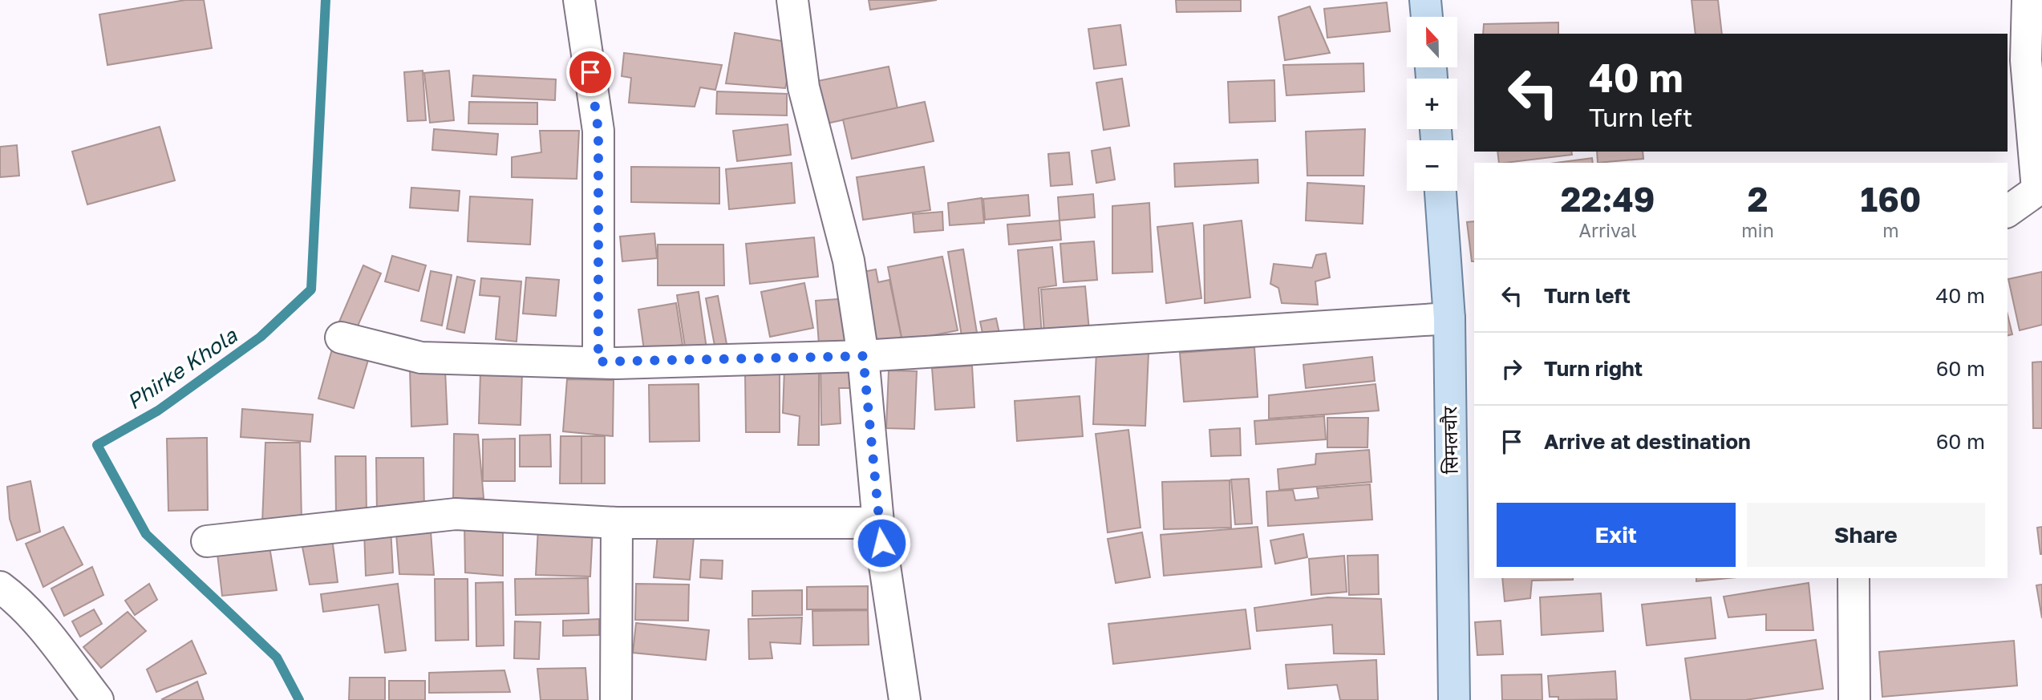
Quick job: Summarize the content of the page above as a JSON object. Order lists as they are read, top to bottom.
{
  "streets": {
    "main road": ["सिमलचौर"]
  },
  "water": ["Phirke Khola"],
  "north": "top",
  "page": {
    "map_buttons": ["+", "−"],
    "turn": ["40 m", "Turn left"],
    "eta": [
      "22:49",
      "Arrival",
      "2",
      "min",
      "160",
      "m"
    ],
    "list": [
      {
        "name": "Turn left",
        "value": "40 m"
      },
      {
        "name": "Turn right",
        "value": "60 m"
      },
      {
        "name": "Arrive at destination",
        "value": "60 m"
      }
    ],
    "buttons": ["Exit", "Share"]
  }
}
